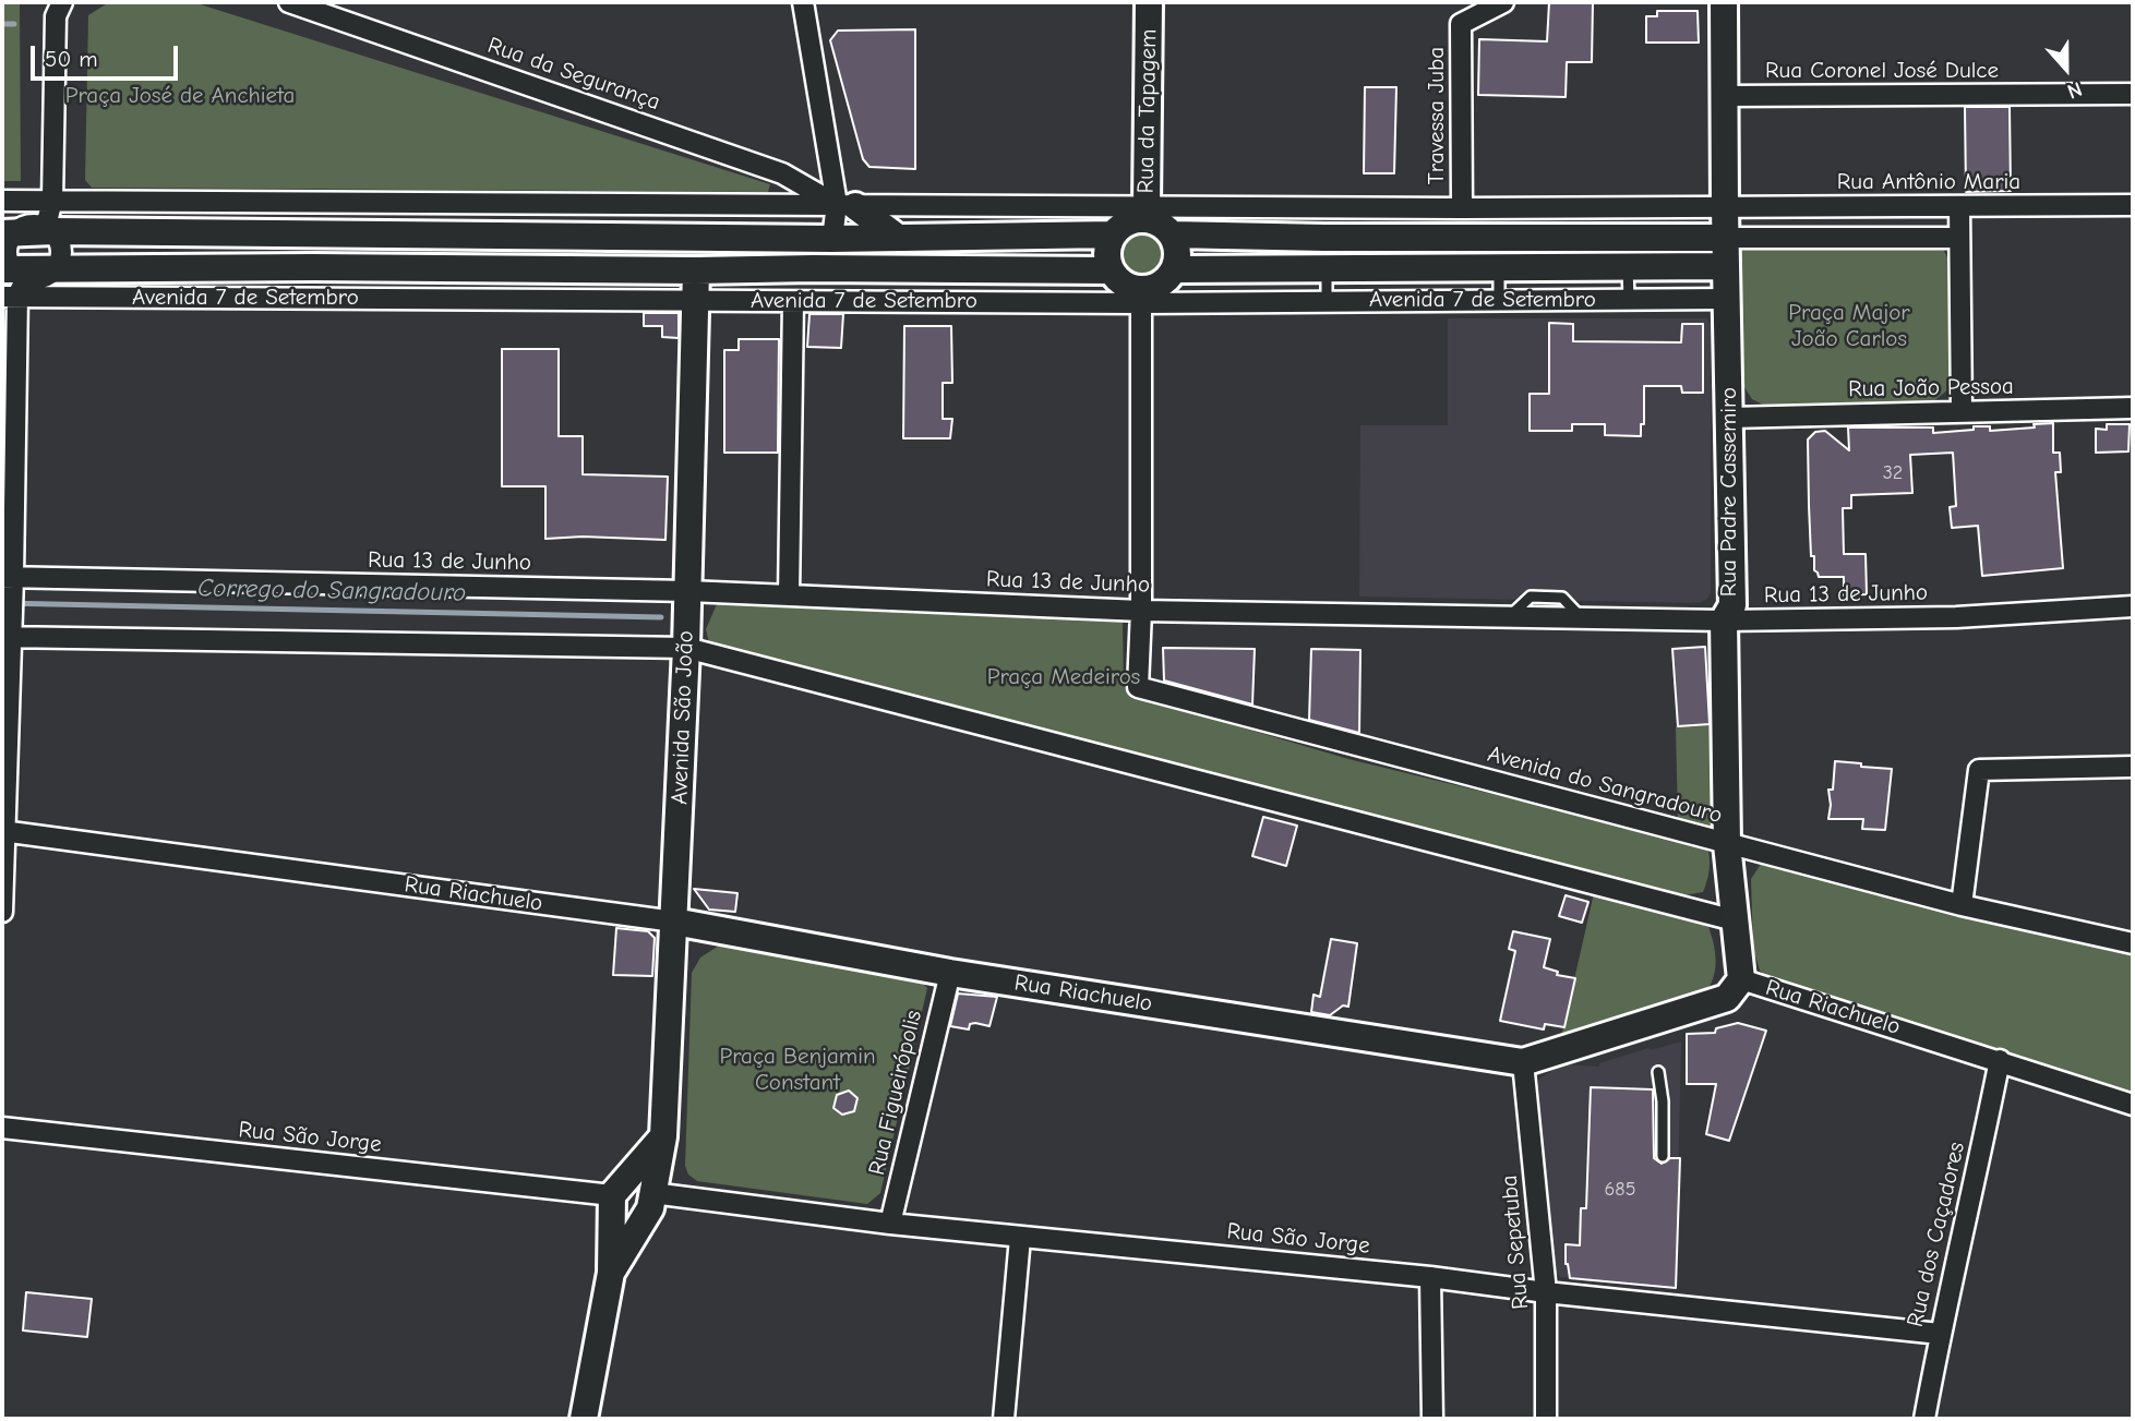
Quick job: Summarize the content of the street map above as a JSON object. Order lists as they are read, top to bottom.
{
  "streets": {
    "main road": [
      "Rua da Tapagem",
      "Avenida 7 de Setembro",
      "Rua Padre Cassemiro",
      "Avenida São João",
      "Rua Riachuelo"
    ],
    "street": [
      "Rua Coronel José Dulce",
      "Rua da Segurança",
      "Travessa Juba",
      "Rua Antônio Maria",
      "Rua João Pessoa",
      "Rua 13 de Junho",
      "Avenida do Sangradouro",
      "Rua Figueirópolis",
      "Rua São Jorge",
      "Rua dos Caçadores",
      "Rua Sepetuba"
    ]
  },
  "crossings": [
    ["Rua Coronel José Dulce", "Rua Padre Cassemiro"],
    ["Rua da Tapagem", "Avenida 7 de Setembro"],
    ["Rua Antônio Maria", "Rua Padre Cassemiro"],
    ["Avenida 7 de Setembro", "Rua Padre Cassemiro"],
    ["Avenida 7 de Setembro", "Avenida São João"],
    ["Rua João Pessoa", "Rua Padre Cassemiro"],
    ["Rua Padre Cassemiro", "Rua 13 de Junho"],
    ["Rua Padre Cassemiro", "Avenida do Sangradouro"],
    ["Rua Padre Cassemiro", "Rua Riachuelo"],
    ["Rua 13 de Junho", "Avenida São João"],
    ["Rua 13 de Junho", "Avenida do Sangradouro"],
    ["Avenida São João", "Rua Riachuelo"],
    ["Avenida São João", "Rua São Jorge"],
    ["Rua Riachuelo", "Rua Figueirópolis"],
    ["Rua Riachuelo", "Rua dos Caçadores"],
    ["Rua Riachuelo", "Rua Sepetuba"],
    ["Rua Figueirópolis", "Rua São Jorge"],
    ["Rua São Jorge", "Rua dos Caçadores"],
    ["Rua São Jorge", "Rua Sepetuba"]
  ],
  "water": ["Corrego do Sangradouro"],
  "parks": [
    "Praça José de Anchieta",
    "Praça Major João Carlos",
    "Praça Medeiros",
    "Praça Benjamin Constant"
  ],
  "house_numbers": ["32", "685"],
  "scale_bar": "50 m",
  "north": "bottom"
}
